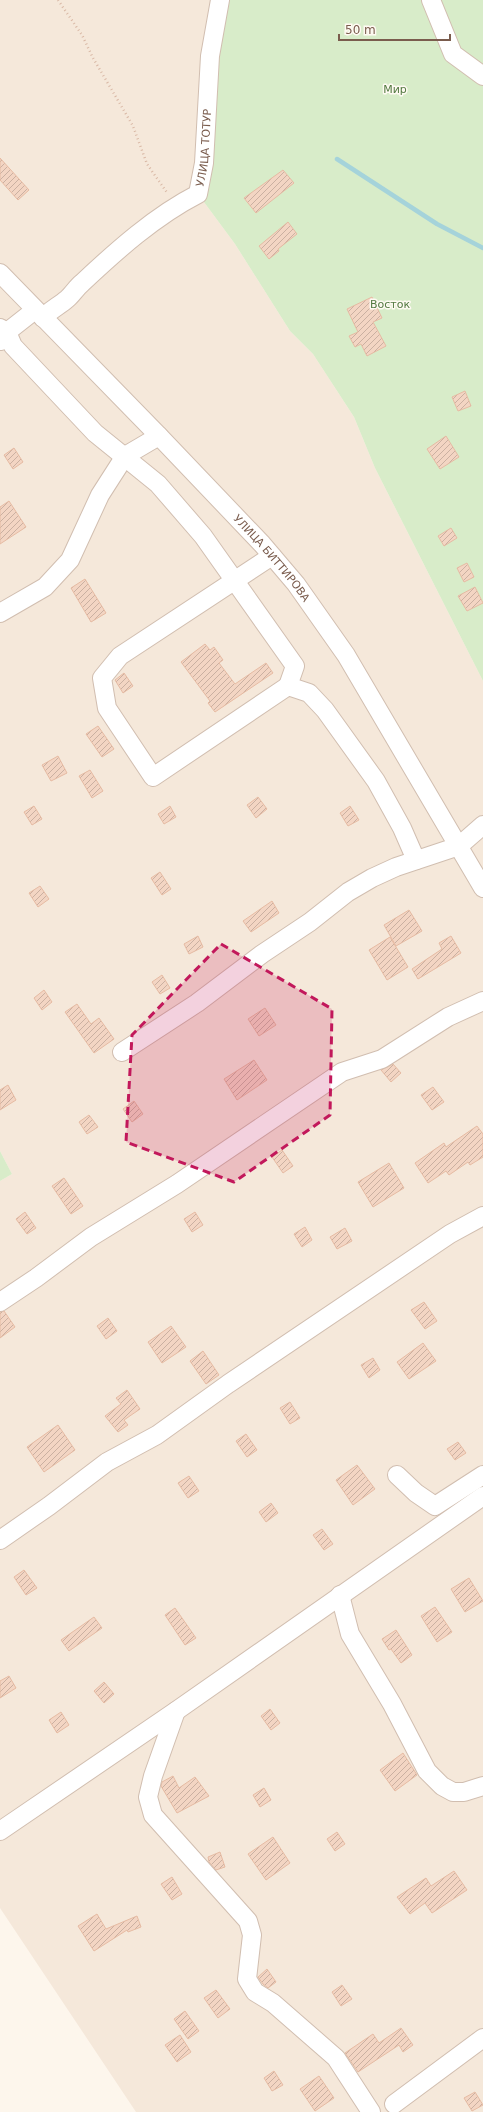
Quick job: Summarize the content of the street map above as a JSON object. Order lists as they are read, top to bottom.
{
  "streets": {
    "street": ["УЛИЦА ТОТУР", "УЛИЦА БИТТИРОВА"]
  },
  "crossings": [
    ["УЛИЦА ТОТУР", "УЛИЦА БИТТИРОВА"]
  ],
  "parks": ["Мир", "Восток"],
  "scale_bar": "50 m"
}
